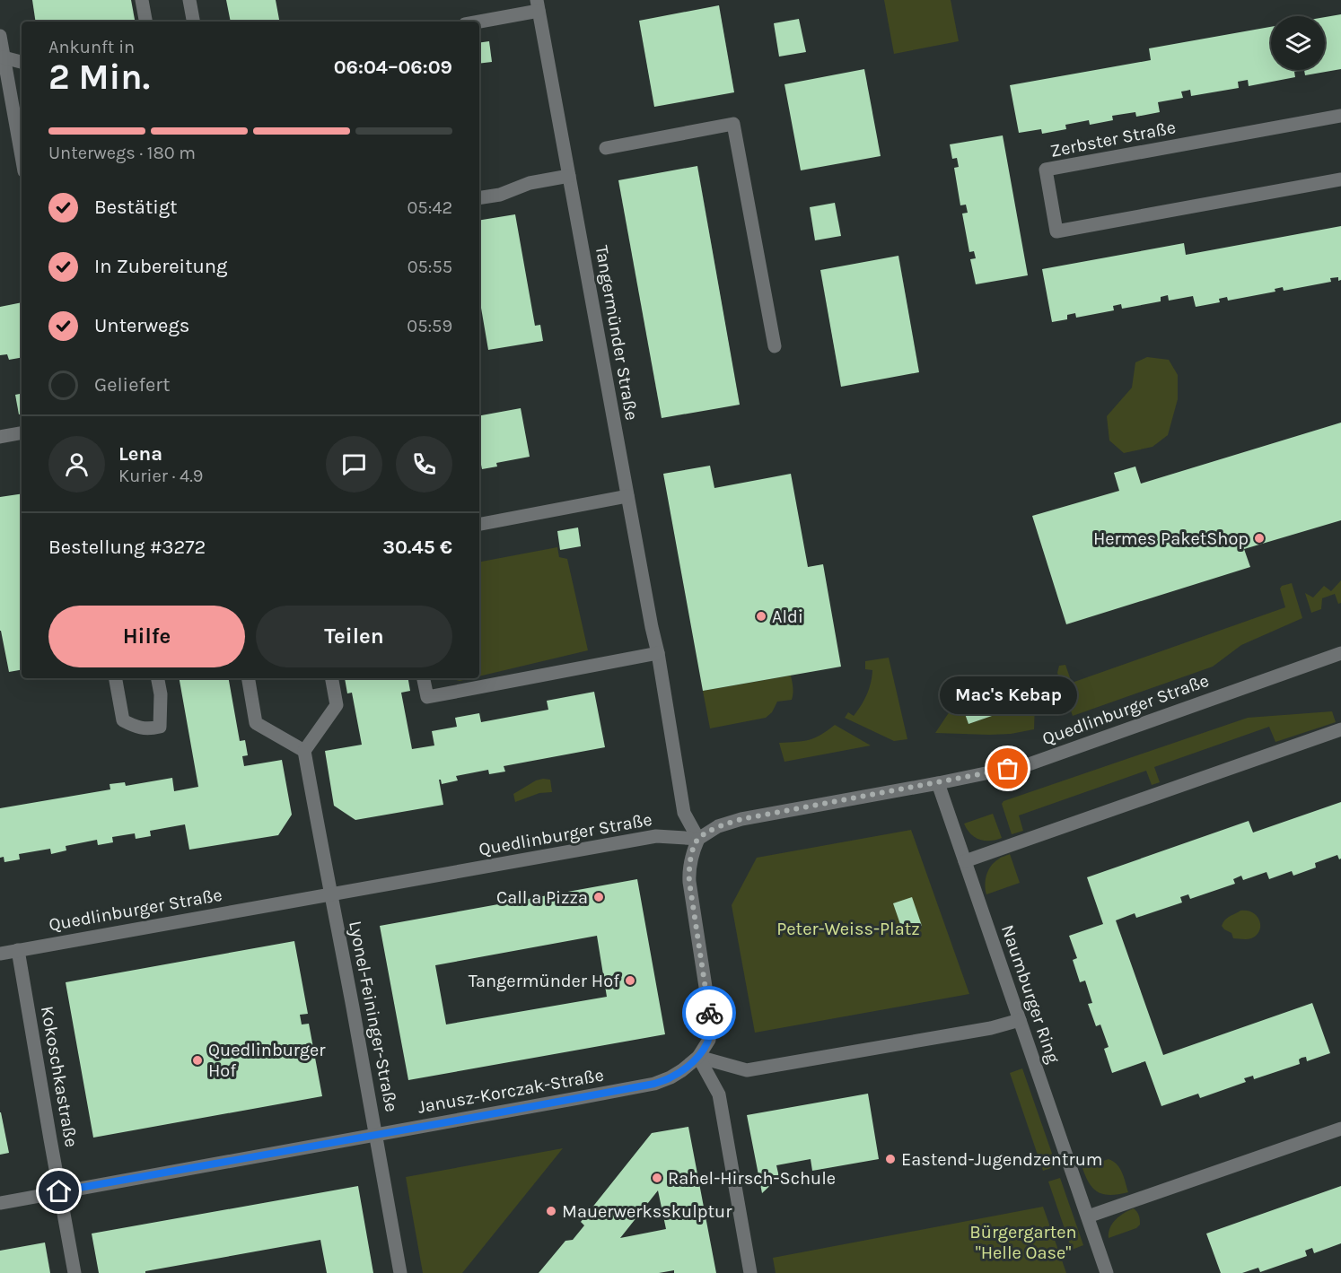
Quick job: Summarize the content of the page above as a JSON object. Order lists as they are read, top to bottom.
{
  "streets": {
    "street": [
      "Zerbster Straße",
      "Tangermünder Straße",
      "Quedlinburger Straße",
      "Naumburger Ring",
      "Lyonel-Feininger-Straße",
      "Kokoschkastraße",
      "Janusz-Korczak-Straße"
    ]
  },
  "crossings": [
    ["Tangermünder Straße", "Quedlinburger Straße"],
    ["Quedlinburger Straße", "Naumburger Ring"],
    ["Quedlinburger Straße", "Lyonel-Feininger-Straße"],
    ["Quedlinburger Straße", "Kokoschkastraße"],
    ["Lyonel-Feininger-Straße", "Janusz-Korczak-Straße"],
    ["Kokoschkastraße", "Janusz-Korczak-Straße"]
  ],
  "parks": ["Peter-Weiss-Platz", "Bürgergarten \"Helle Oase\""],
  "places": [
    "Hermes PaketShop",
    "Aldi",
    "Mac's Kebap",
    "Call a Pizza",
    "Tangermünder Hof",
    "Quedlinburger Hof",
    "Eastend-Jugendzentrum",
    "Rahel-Hirsch-Schule",
    "Mauerwerksskulptur"
  ],
  "page": {
    "heading": ["2 Min.", "Ankunft in", "06:04–06:09"],
    "panel": [
      "Lena",
      "Kurier · 4.9",
      "Bestellung #3272",
      "30.45 €"
    ],
    "bar": "Unterwegs · 180 m",
    "list": [
      ["Bestätigt", "05:42"],
      ["In Zubereitung", "05:55"],
      ["Unterwegs", "05:59"],
      "Geliefert"
    ],
    "buttons": ["Hilfe", "Teilen"],
    "bubble": "Mac's Kebap"
  }
}
